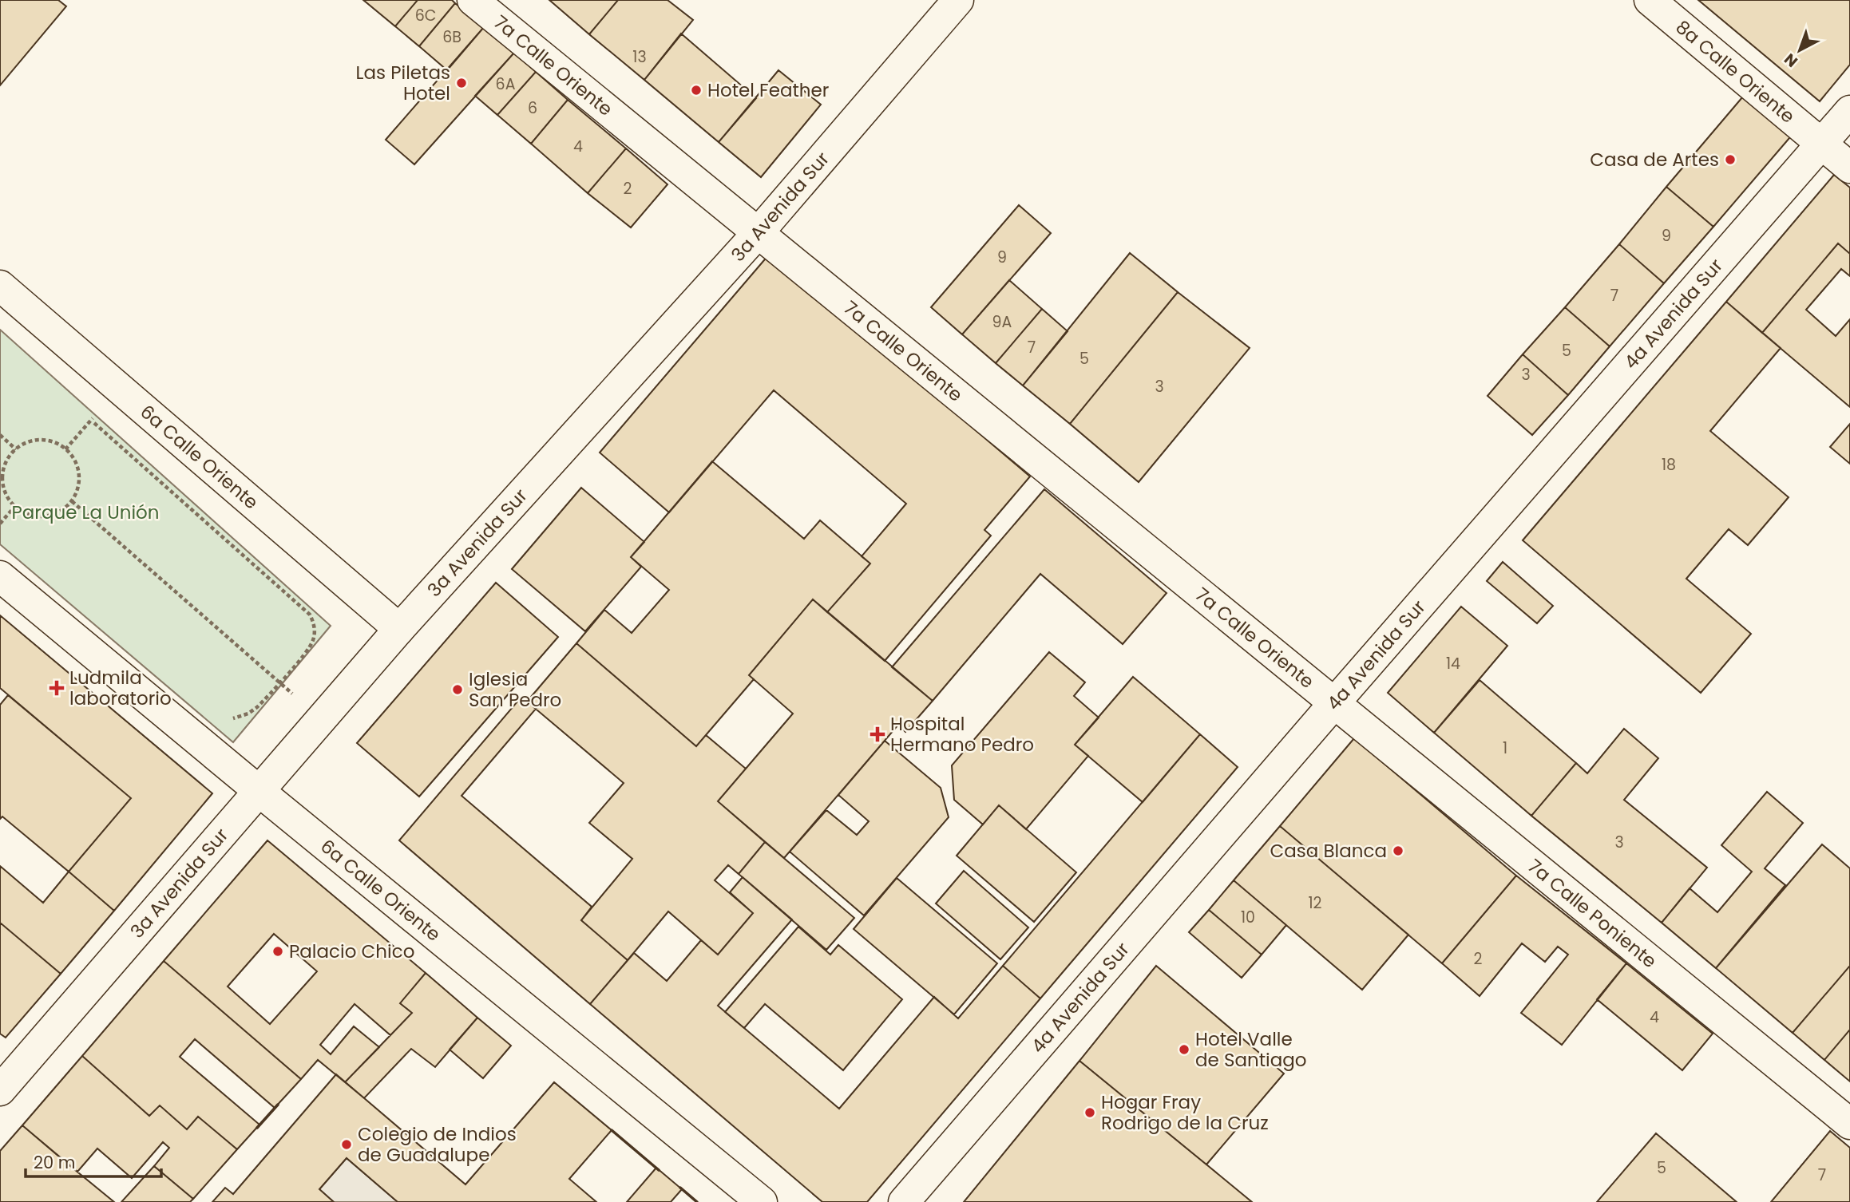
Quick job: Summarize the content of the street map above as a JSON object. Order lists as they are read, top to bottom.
{
  "streets": {
    "street": [
      "7a Calle Oriente",
      "8a Calle Oriente",
      "3a Avenida Sur",
      "4a Avenida Sur",
      "6a Calle Oriente",
      "7a Calle Poniente"
    ]
  },
  "crossings": [
    ["7a Calle Oriente", "3a Avenida Sur"],
    ["7a Calle Oriente", "4a Avenida Sur"],
    ["7a Calle Oriente", "7a Calle Poniente"],
    ["8a Calle Oriente", "4a Avenida Sur"],
    ["3a Avenida Sur", "6a Calle Oriente"],
    ["4a Avenida Sur", "7a Calle Poniente"]
  ],
  "parks": ["Parque La Unión"],
  "places": {
    "other": [
      "Las Piletas Hotel",
      "Hotel Feather",
      "Casa de Artes",
      "Iglesia San Pedro",
      "Casa Blanca",
      "Palacio Chico",
      "Hotel Valle de Santiago",
      "Hogar Fray Rodrigo de la Cruz",
      "Colegio de Indios de Guadalupe"
    ],
    "health": ["Ludmila laboratorio", "Hospital Hermano Pedro"]
  },
  "house_numbers": [
    "6C",
    "6B",
    "13",
    "6A",
    "6",
    "4",
    "2",
    "9",
    "9",
    "7",
    "9A",
    "7",
    "5",
    "5",
    "3",
    "3",
    "18",
    "14",
    "1",
    "3",
    "12",
    "10",
    "2",
    "4",
    "5",
    "7"
  ],
  "scale_bar": "20 m",
  "north": "bottom left"
}
